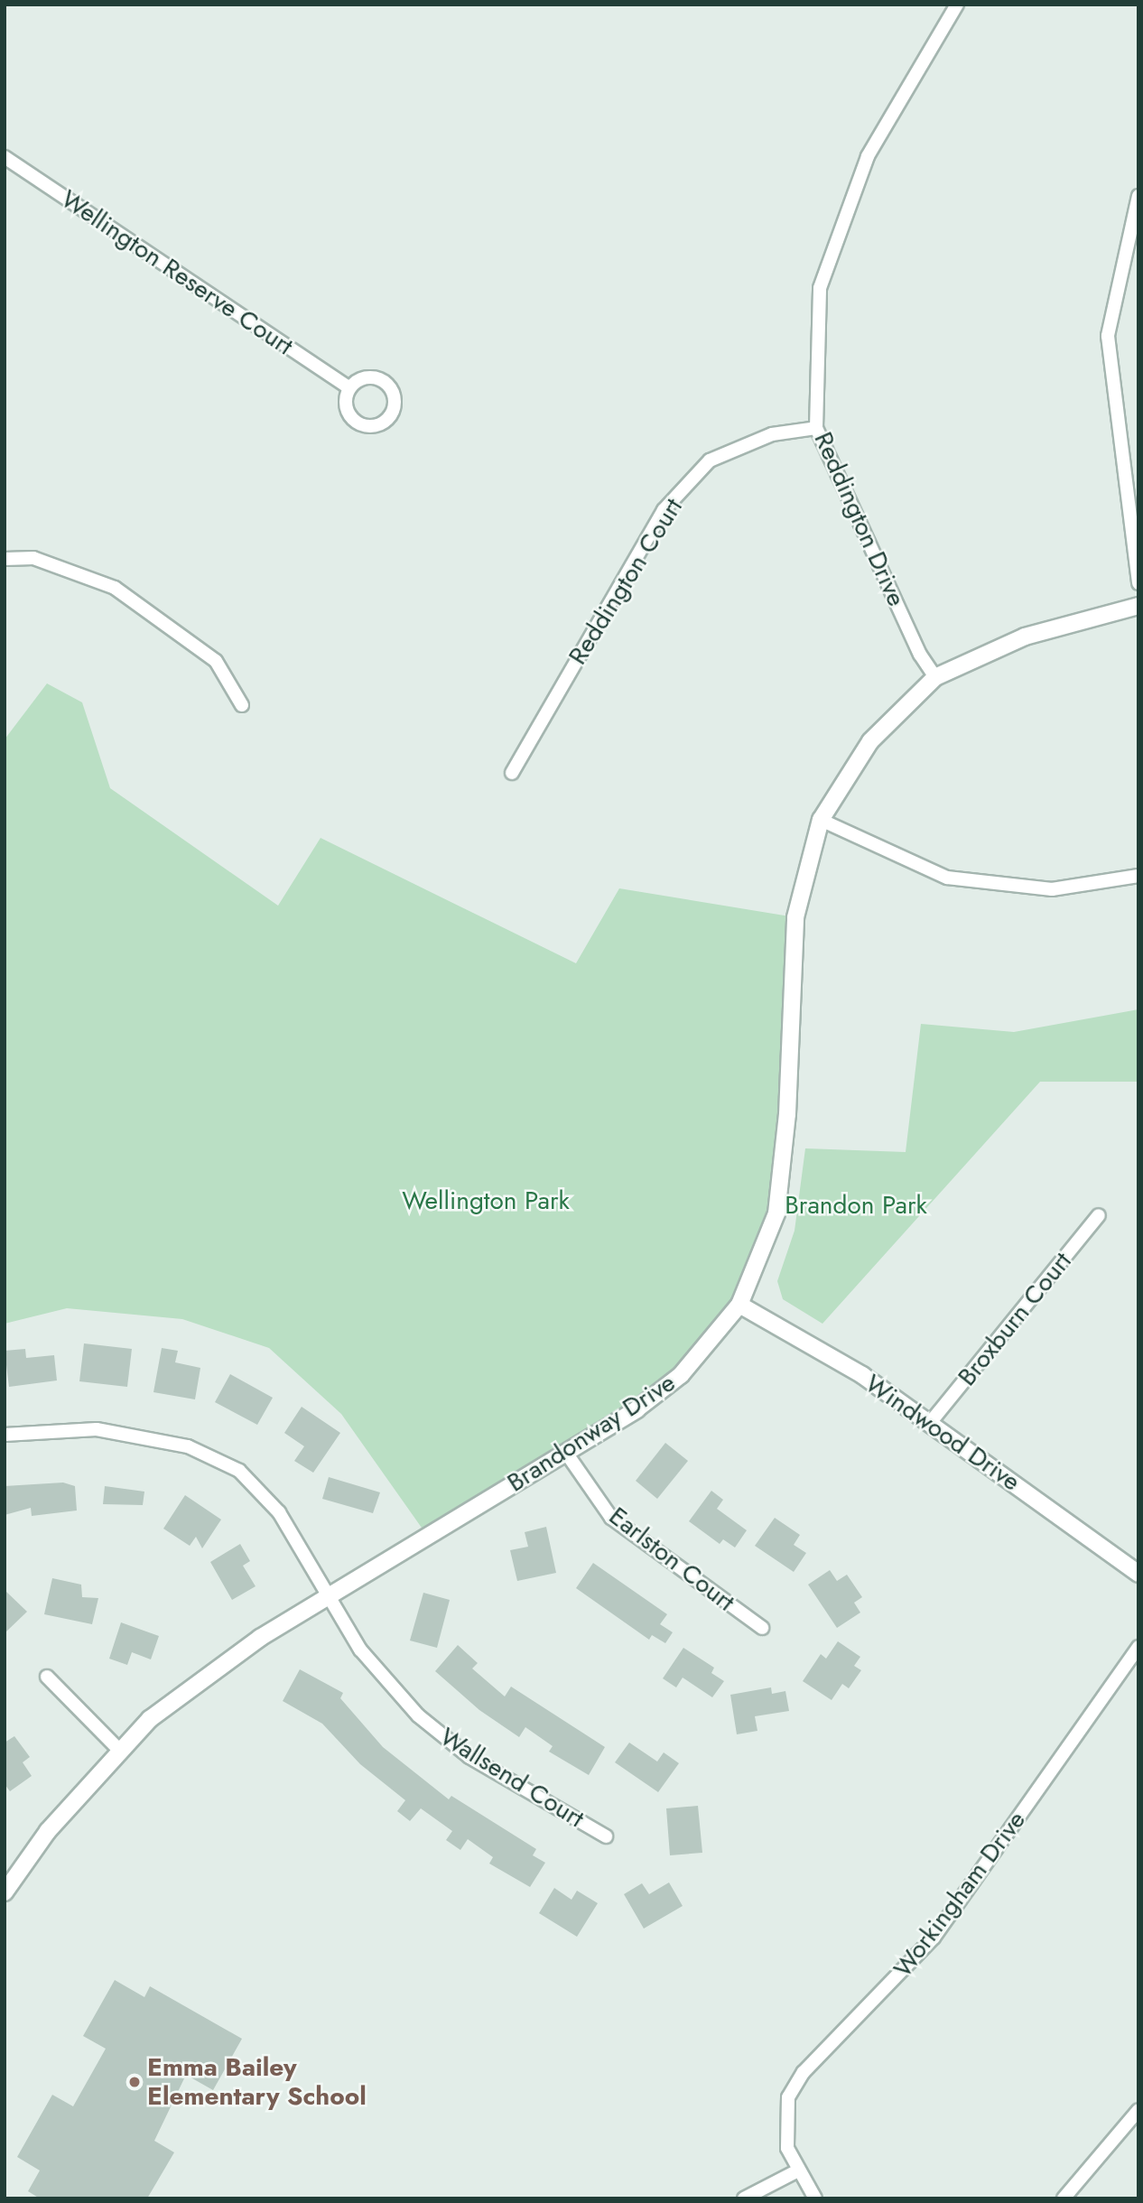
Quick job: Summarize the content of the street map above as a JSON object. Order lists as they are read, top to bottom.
{
  "streets": {
    "street": [
      "Wellington Reserve Court",
      "Reddington Drive",
      "Reddington Court",
      "Broxburn Court",
      "Brandonway Drive",
      "Windwood Drive",
      "Earlston Court",
      "Wallsend Court",
      "Workingham Drive"
    ]
  },
  "crossings": [
    ["Reddington Drive", "Reddington Court"],
    ["Reddington Drive", "Brandonway Drive"],
    ["Broxburn Court", "Windwood Drive"],
    ["Brandonway Drive", "Windwood Drive"],
    ["Brandonway Drive", "Earlston Court"],
    ["Brandonway Drive", "Wallsend Court"]
  ],
  "parks": ["Wellington Park", "Brandon Park"],
  "places": ["Emma Bailey Elementary School"]
}
